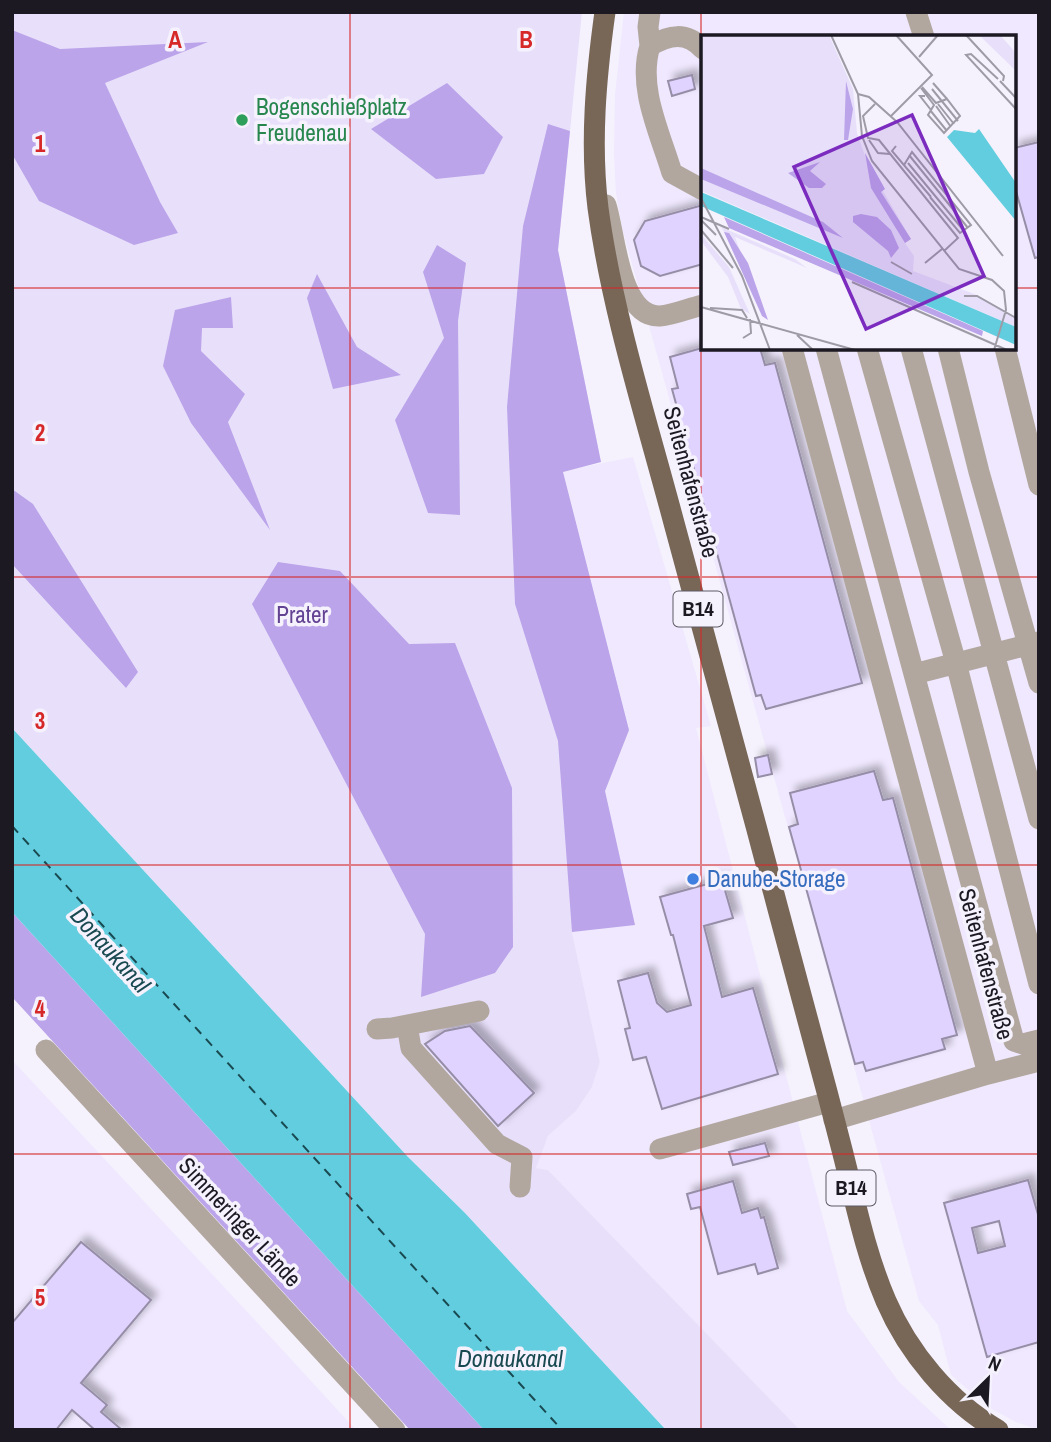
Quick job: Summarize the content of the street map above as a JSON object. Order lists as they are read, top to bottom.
{
  "streets": {
    "main road": ["Seitenhafenstraße", "B14"],
    "street": ["Simmeringer Lände"]
  },
  "water": ["Donaukanal"],
  "parks": ["Prater"],
  "places": ["Bogenschießplatz Freudenau", "Danube-Storage"],
  "north": "top right",
  "grid": {
    "columns": ["A", "B"],
    "rows": [
      "1",
      "2",
      "3",
      "4",
      "5"
    ]
  }
}
